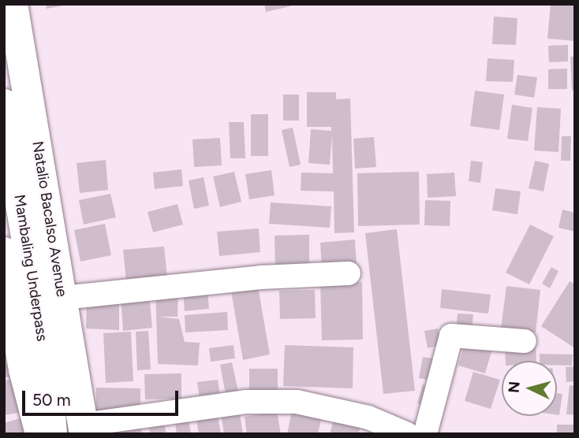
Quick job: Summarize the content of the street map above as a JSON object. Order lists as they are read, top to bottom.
{
  "streets": {
    "main road": ["Natalio Bacalso Avenue", "Mambaling Underpass"]
  },
  "scale_bar": "50 m",
  "north": "left"
}
